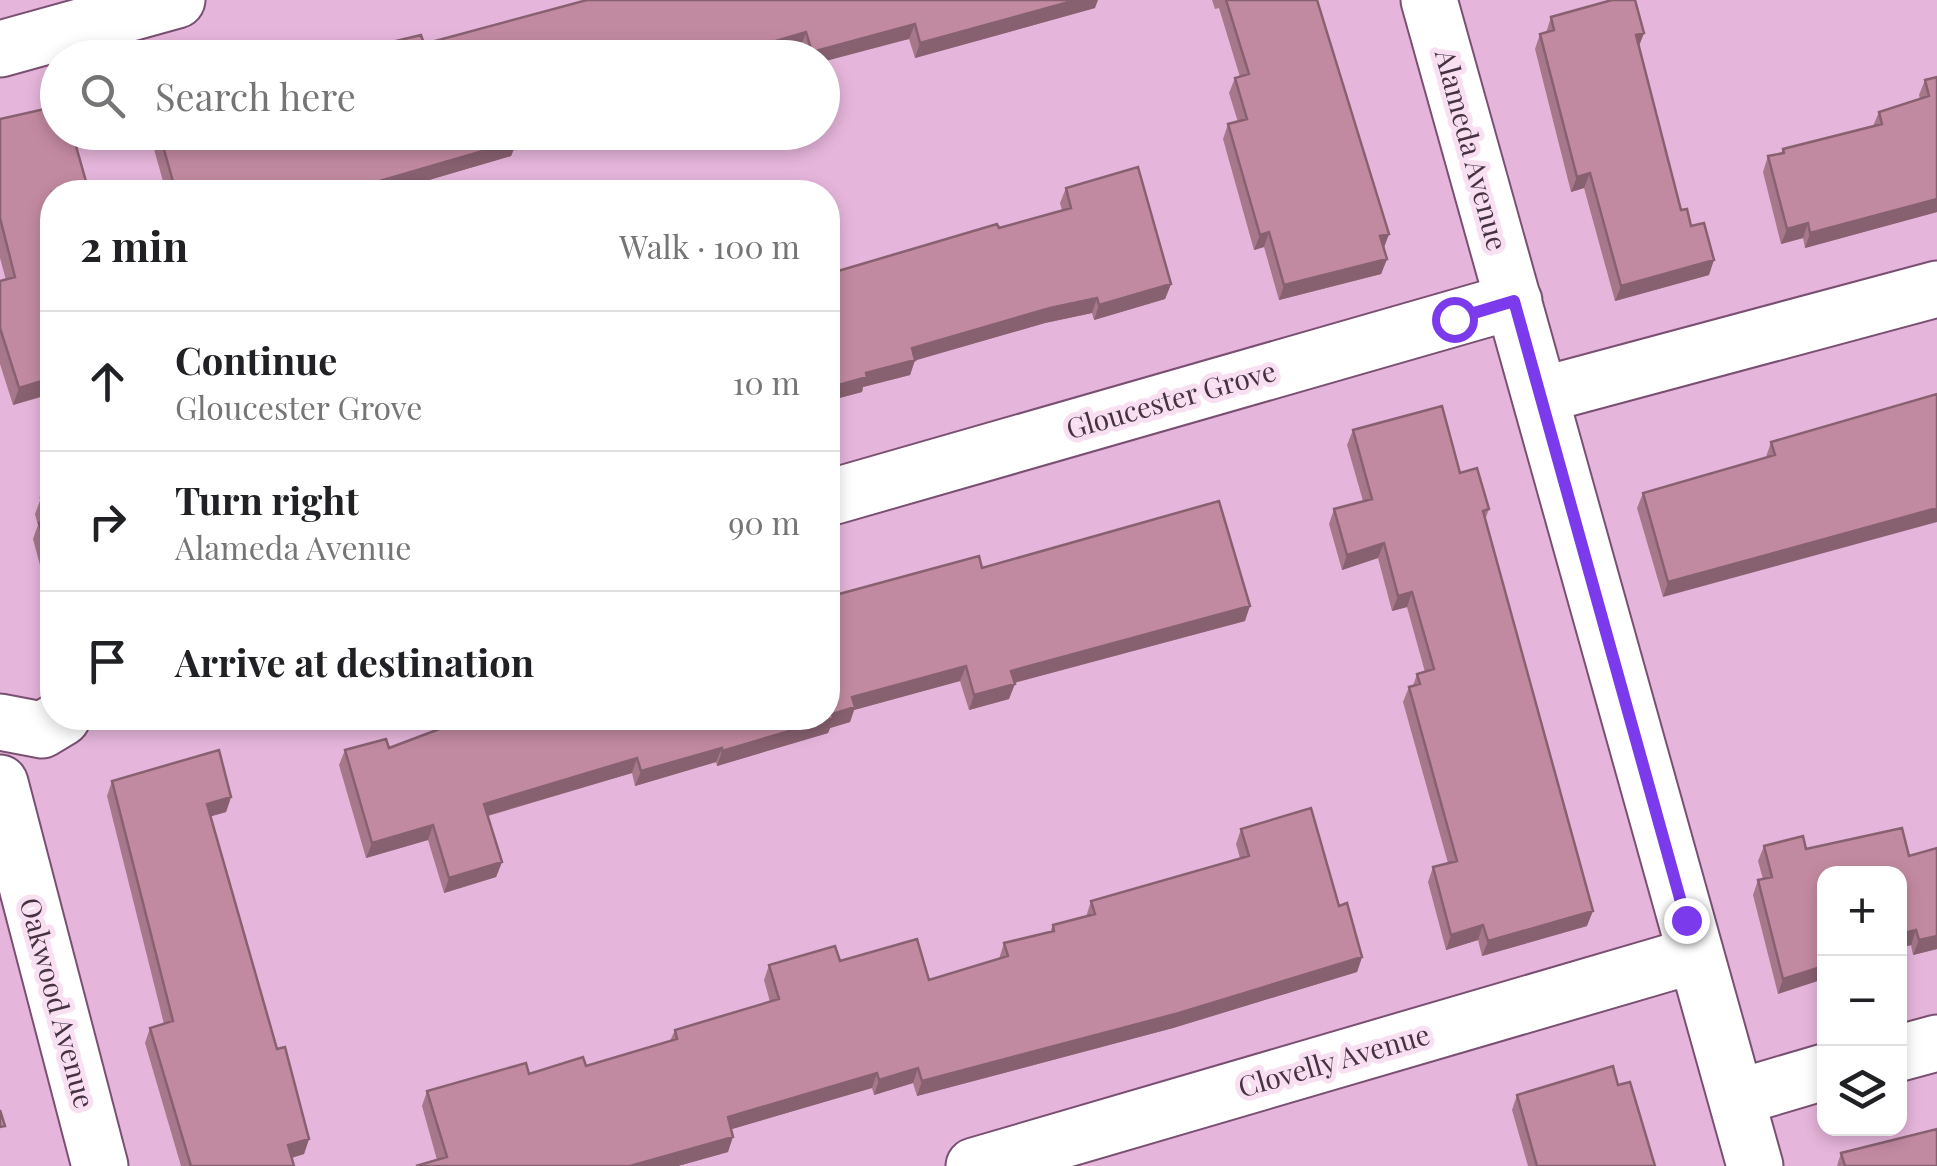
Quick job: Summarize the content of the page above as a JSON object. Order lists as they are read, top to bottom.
{
  "streets": {
    "street": [
      "Alameda Avenue",
      "Gloucester Grove",
      "Oakwood Avenue",
      "Clovelly Avenue"
    ]
  },
  "crossings": [
    ["Alameda Avenue", "Gloucester Grove"],
    ["Alameda Avenue", "Clovelly Avenue"]
  ],
  "page": {
    "search": "Search here",
    "heading": ["2 min", "Walk · 100 m"],
    "list": [
      ["Continue", "Gloucester Grove", "10 m"],
      ["Turn right", "Alameda Avenue", "90 m"],
      "Arrive at destination"
    ],
    "map_buttons": ["+", "−"]
  }
}
